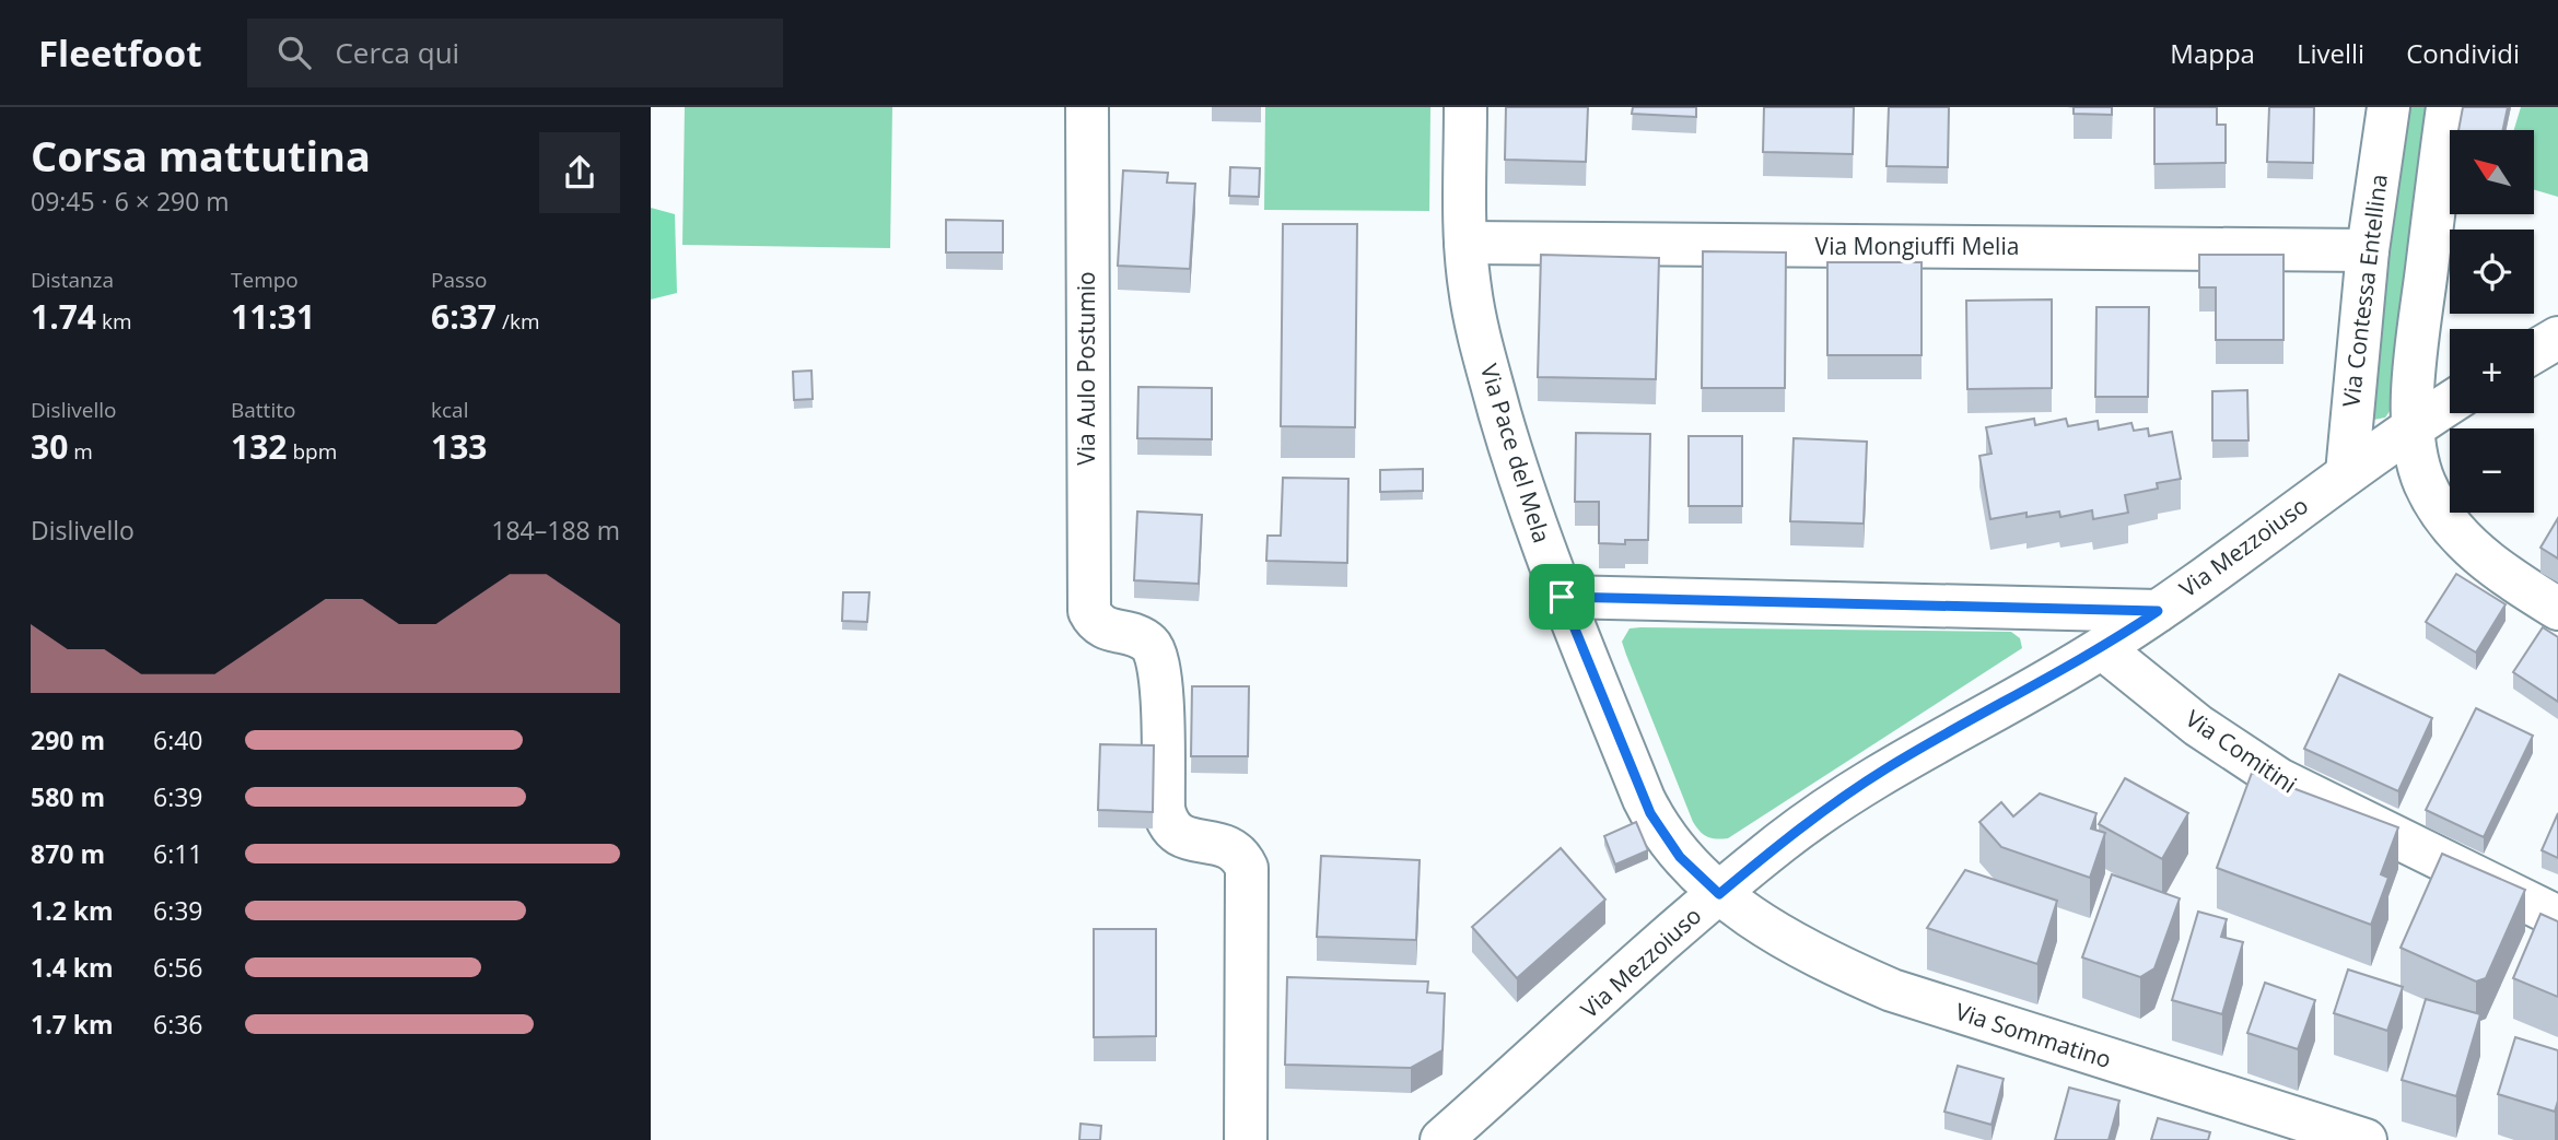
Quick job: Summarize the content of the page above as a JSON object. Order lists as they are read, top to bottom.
{
  "streets": {
    "street": [
      "Via Mongiuffi Melia",
      "Via Contessa Entellina",
      "Via Aulo Postumio",
      "Via Pace del Mela",
      "Via Mezzoiuso",
      "Via Comitini",
      "Via Sommatino"
    ]
  },
  "crossings": [
    ["Via Mongiuffi Melia", "Via Contessa Entellina"],
    ["Via Mongiuffi Melia", "Via Pace del Mela"],
    ["Via Contessa Entellina", "Via Mezzoiuso"],
    ["Via Pace del Mela", "Via Mezzoiuso"],
    ["Via Pace del Mela", "Via Sommatino"],
    ["Via Mezzoiuso", "Via Comitini"],
    ["Via Mezzoiuso", "Via Sommatino"]
  ],
  "north": "top left",
  "page": {
    "header": "Fleetfoot",
    "search": "Cerca qui",
    "nav": ["Mappa", "Livelli", "Condividi"],
    "heading": ["Corsa mattutina", "09:45 · 6 × 290 m"],
    "map_buttons": ["+", "−"],
    "stats": [
      ["Distanza", "1.74 km"],
      ["Tempo", "11:31"],
      ["Passo", "6:37 /km"],
      ["Dislivello", "30 m"],
      ["Battito", "132 bpm"],
      ["kcal", "133"]
    ],
    "chart": ["Dislivello", "184–188 m"],
    "list": [
      {
        "name": "290 m",
        "note": "6:40"
      },
      {
        "name": "580 m",
        "note": "6:39"
      },
      {
        "name": "870 m",
        "note": "6:11"
      },
      {
        "name": "1.2 km",
        "note": "6:39"
      },
      {
        "name": "1.4 km",
        "note": "6:56"
      },
      {
        "name": "1.7 km",
        "note": "6:36"
      }
    ]
  }
}
